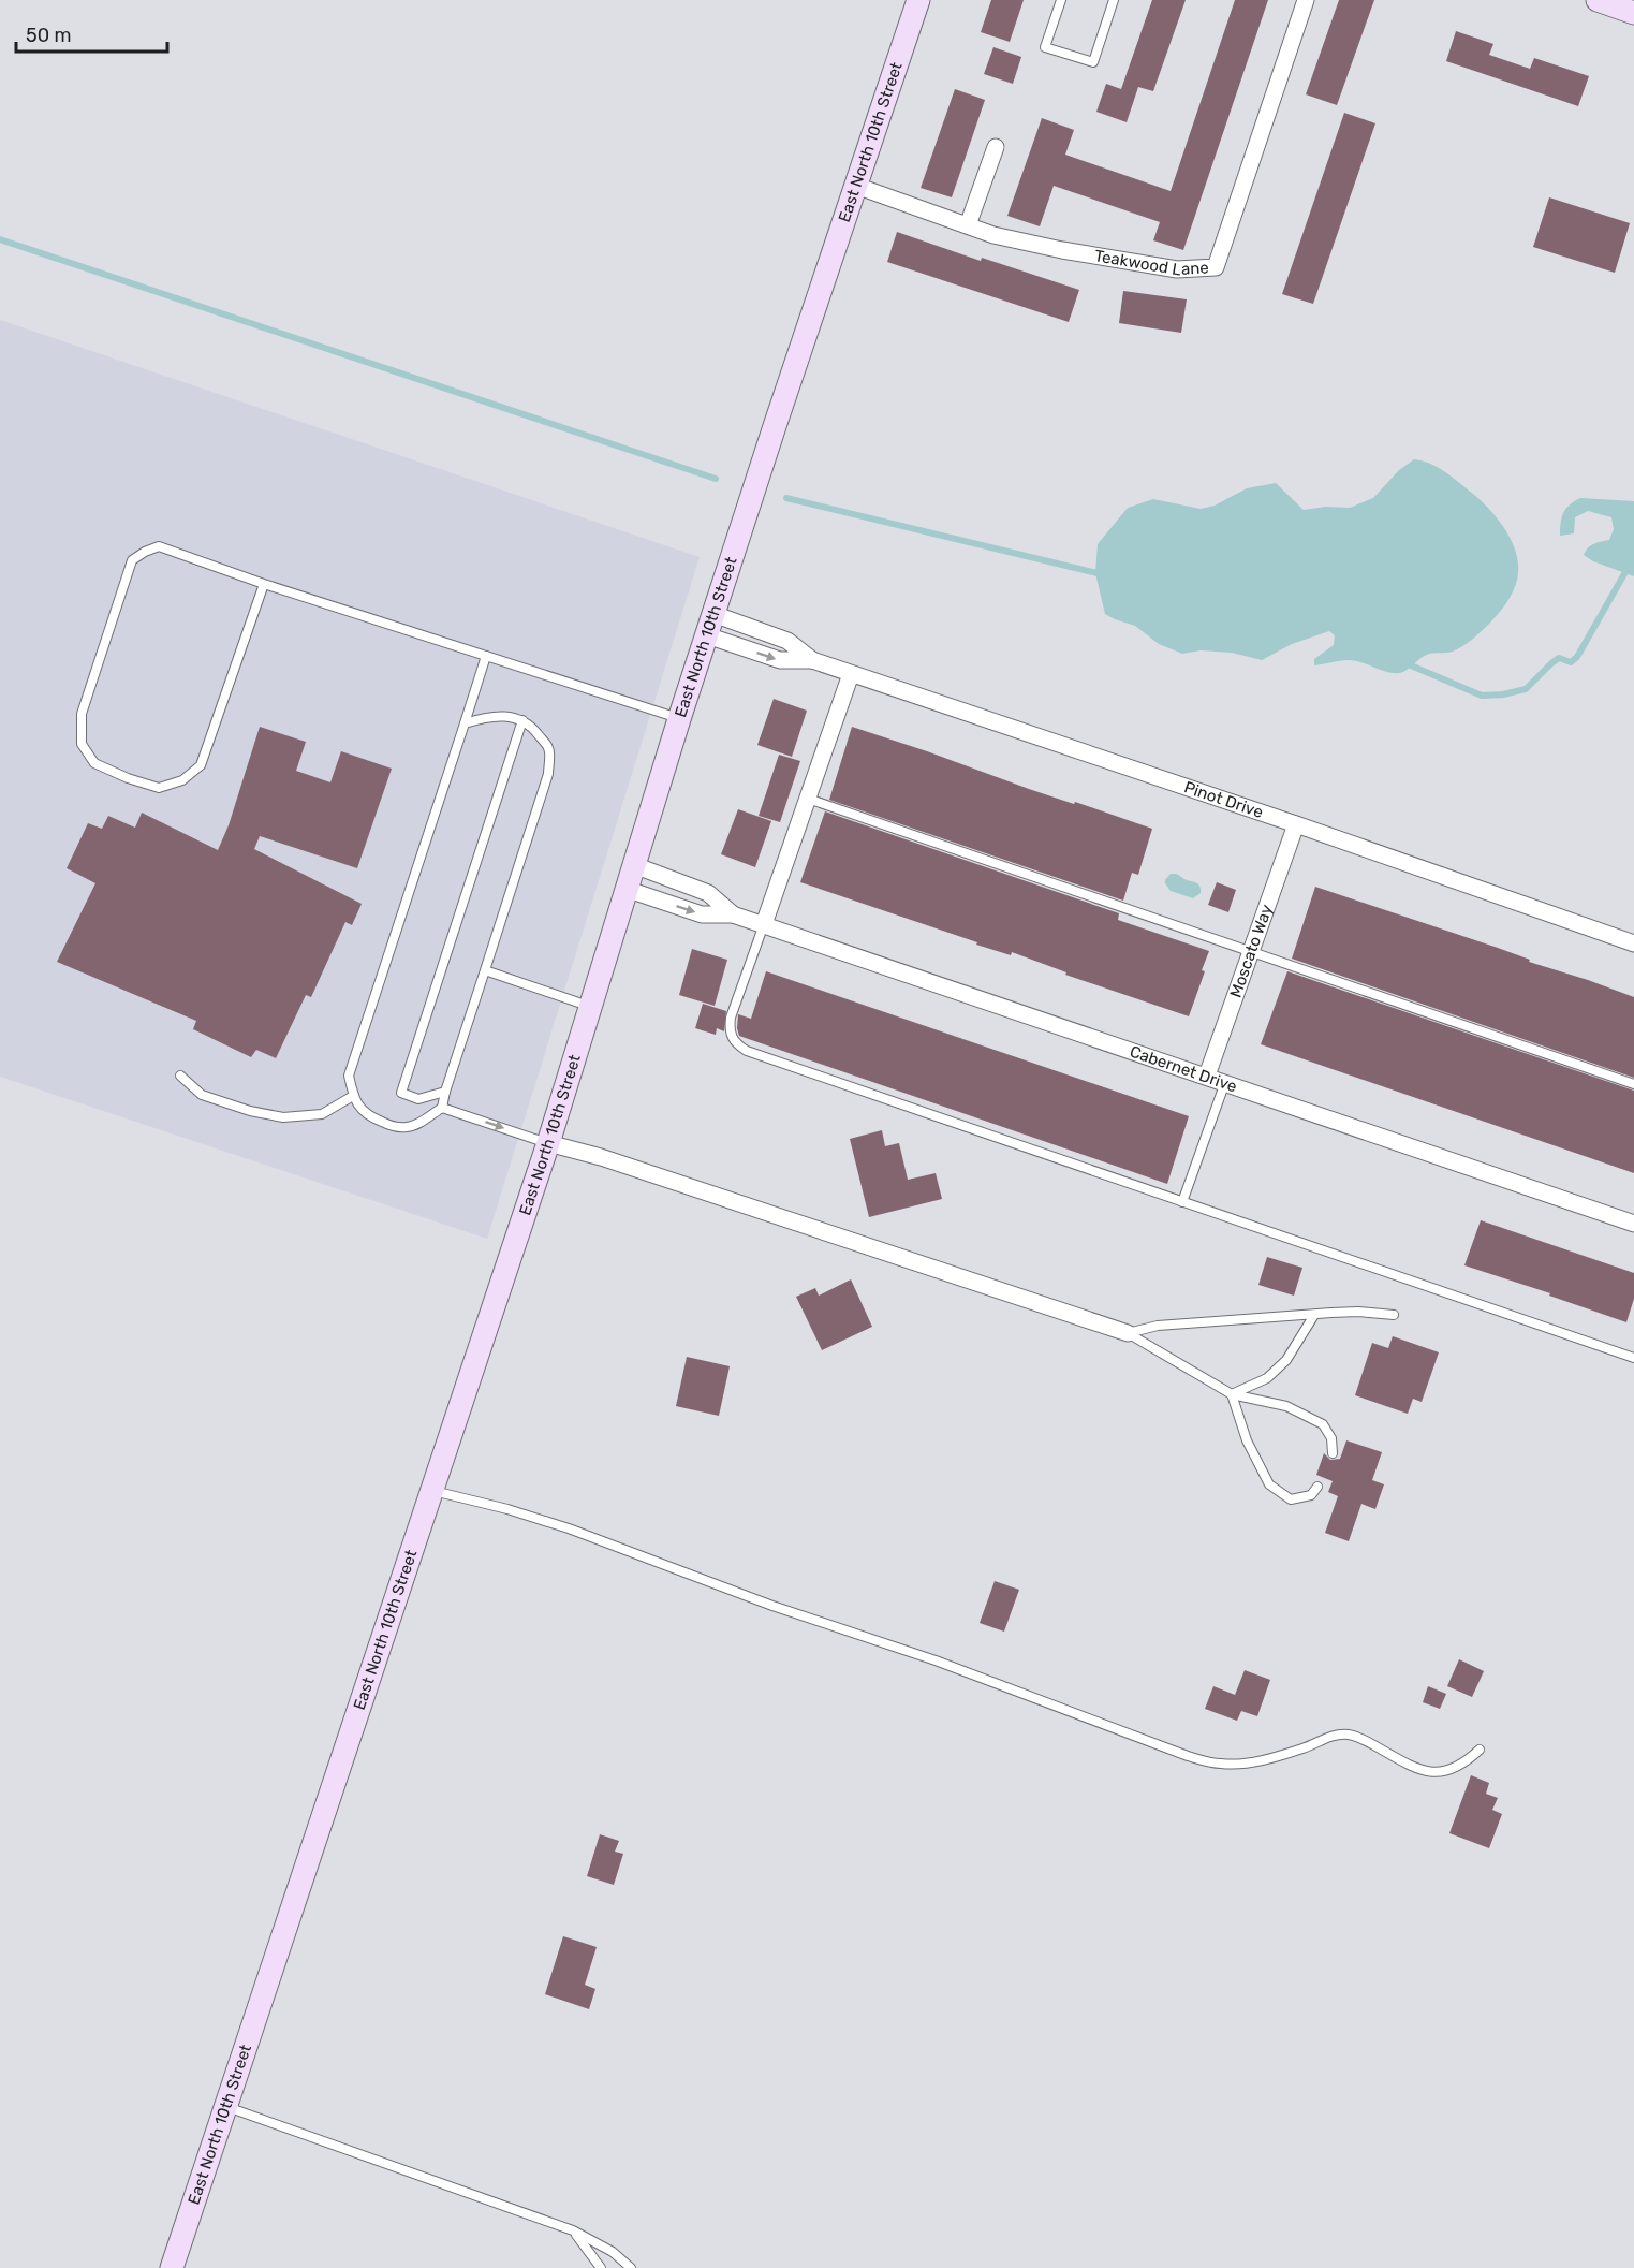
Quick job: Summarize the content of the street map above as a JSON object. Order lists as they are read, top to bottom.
{
  "streets": {
    "main road": ["East North 10th Street"],
    "street": [
      "Teakwood Lane",
      "Pinot Drive",
      "Moscato Way",
      "Cabernet Drive"
    ]
  },
  "crossings": [
    ["East North 10th Street", "Teakwood Lane"],
    ["East North 10th Street", "Pinot Drive"],
    ["East North 10th Street", "Cabernet Drive"],
    ["Pinot Drive", "Moscato Way"],
    ["Moscato Way", "Cabernet Drive"]
  ],
  "scale_bar": "50 m"
}
